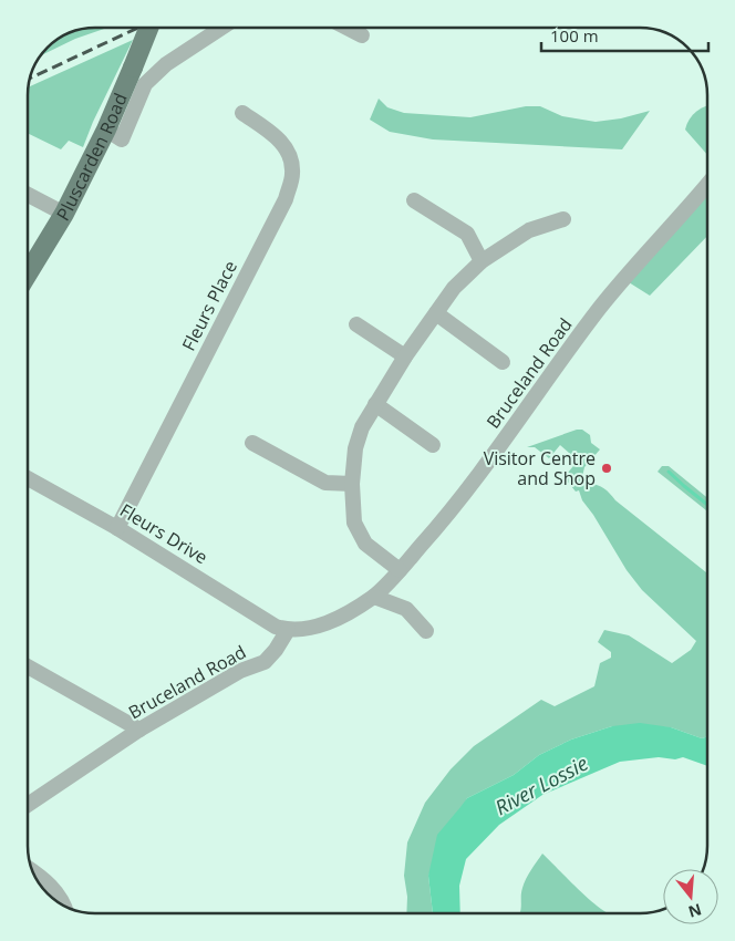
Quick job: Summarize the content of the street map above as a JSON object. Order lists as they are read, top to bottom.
{
  "streets": {
    "main road": ["Pluscarden Road"],
    "street": ["Fleurs Place", "Bruceland Road", "Fleurs Drive"]
  },
  "crossings": [
    ["Fleurs Place", "Fleurs Drive"],
    ["Bruceland Road", "Fleurs Drive"]
  ],
  "water": ["River Lossie"],
  "places": ["Visitor Centre and Shop"],
  "scale_bar": "100 m",
  "north": "bottom"
}
